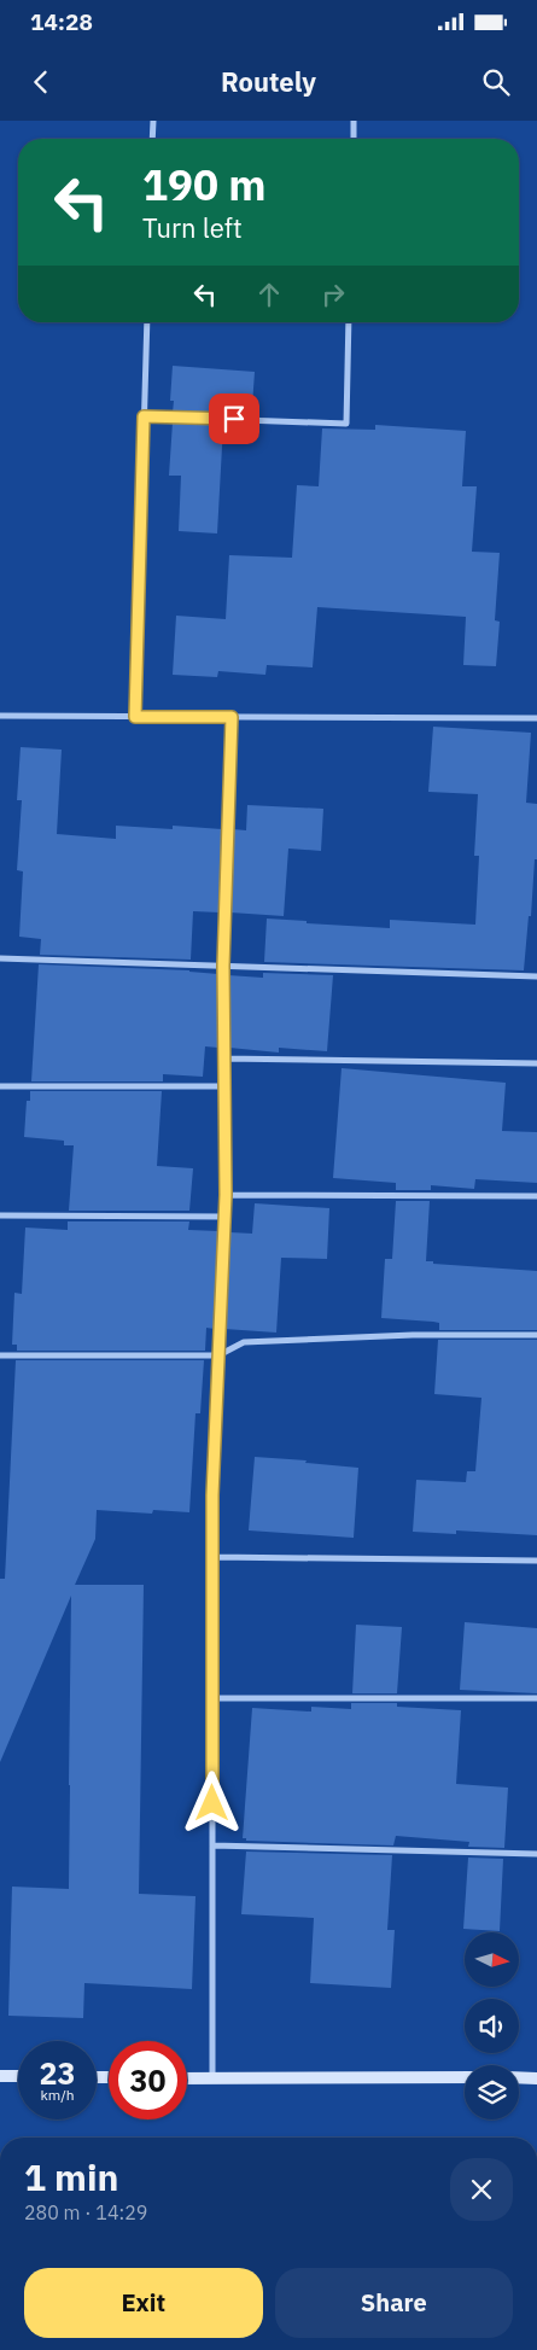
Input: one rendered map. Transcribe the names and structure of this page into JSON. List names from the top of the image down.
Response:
{
  "north": "right",
  "page": {
    "status": "14:28",
    "header": "Routely",
    "turn": ["190 m", "Turn left"],
    "speed": "23 km/h",
    "limit": "30",
    "heading": ["1 min", "280 m · 14:29"],
    "buttons": ["Exit", "Share"]
  }
}
